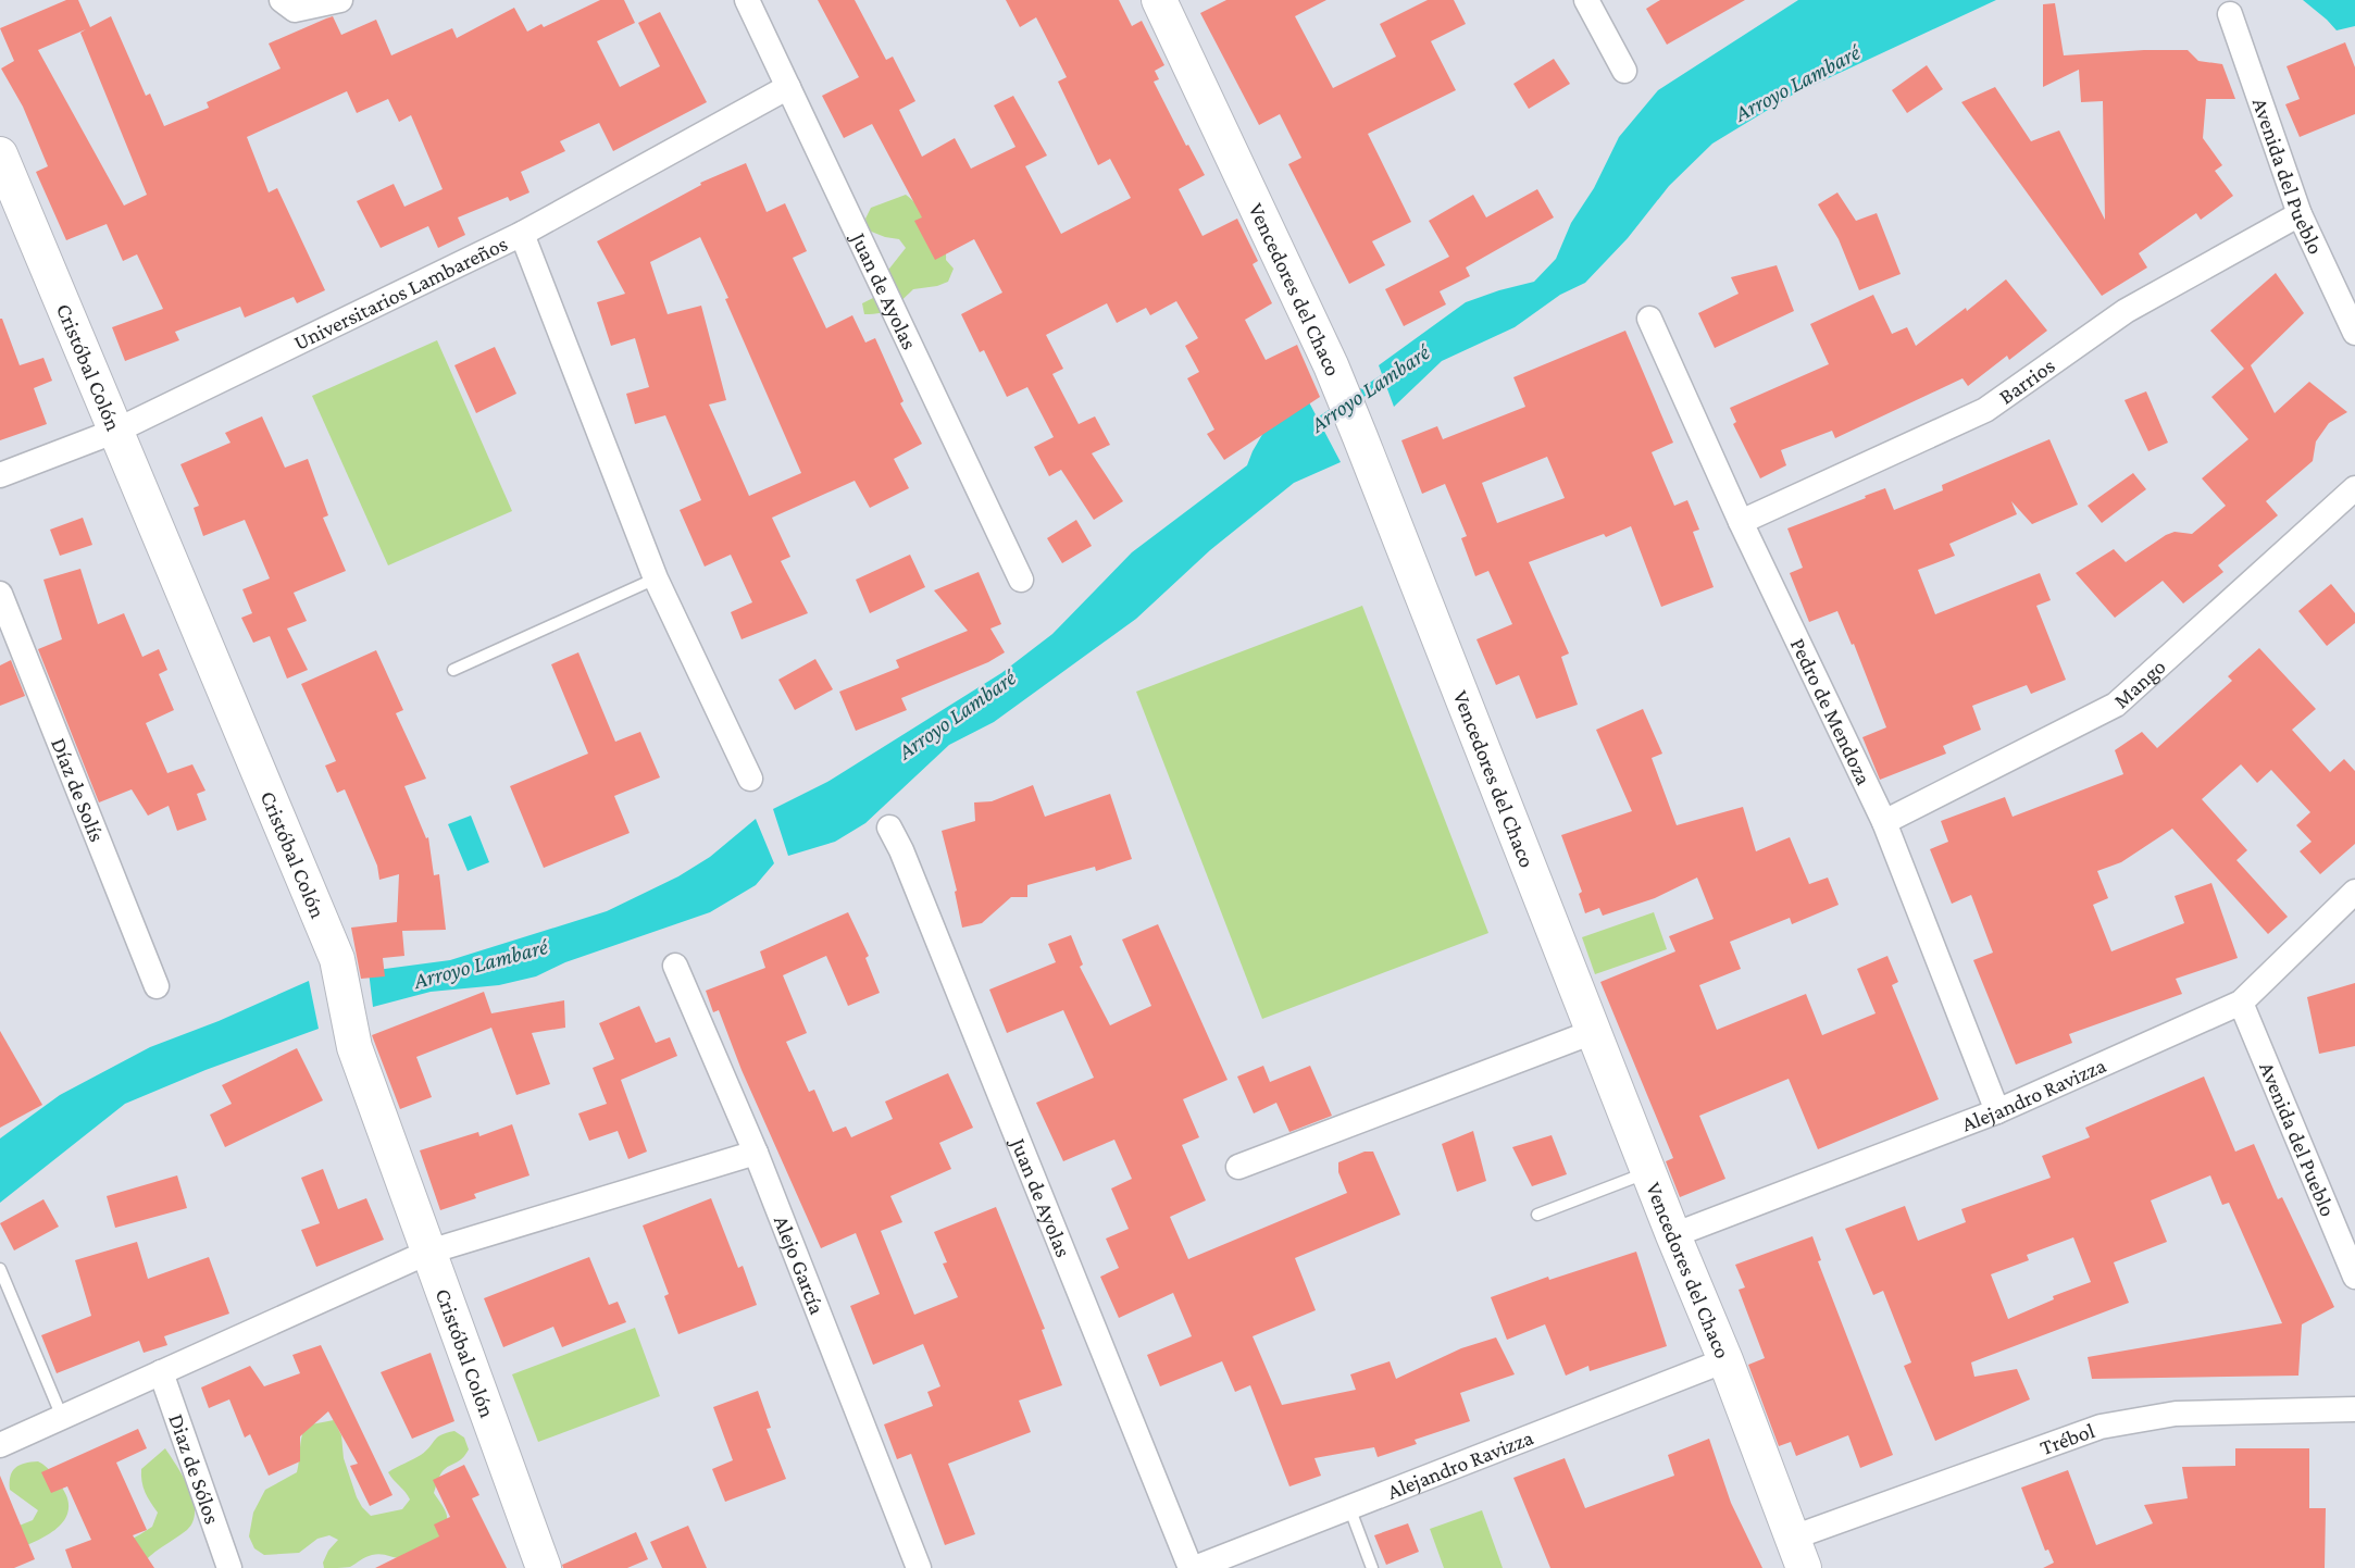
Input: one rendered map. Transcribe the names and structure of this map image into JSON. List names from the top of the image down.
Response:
{
  "streets": {
    "street": [
      "Avenida del Pueblo",
      "Vencedores del Chaco",
      "Juan de Ayolas",
      "Universitarios Lambareños",
      "Cristóbal Colón",
      "Barrios",
      "Mango",
      "Pedro de Mendoza",
      "Díaz de Solís",
      "Alejandro Ravizza",
      "Alejo García",
      "Trébol",
      "Diaz de Sólos"
    ]
  },
  "crossings": [
    ["Avenida del Pueblo", "Barrios"],
    ["Avenida del Pueblo", "Alejandro Ravizza"],
    ["Vencedores del Chaco", "Alejandro Ravizza"],
    ["Vencedores del Chaco", "Trébol"],
    ["Juan de Ayolas", "Universitarios Lambareños"],
    ["Juan de Ayolas", "Alejandro Ravizza"],
    ["Universitarios Lambareños", "Cristóbal Colón"],
    ["Barrios", "Pedro de Mendoza"],
    ["Mango", "Pedro de Mendoza"],
    ["Pedro de Mendoza", "Alejandro Ravizza"]
  ],
  "water": ["Arroyo Lambaré"]
}
